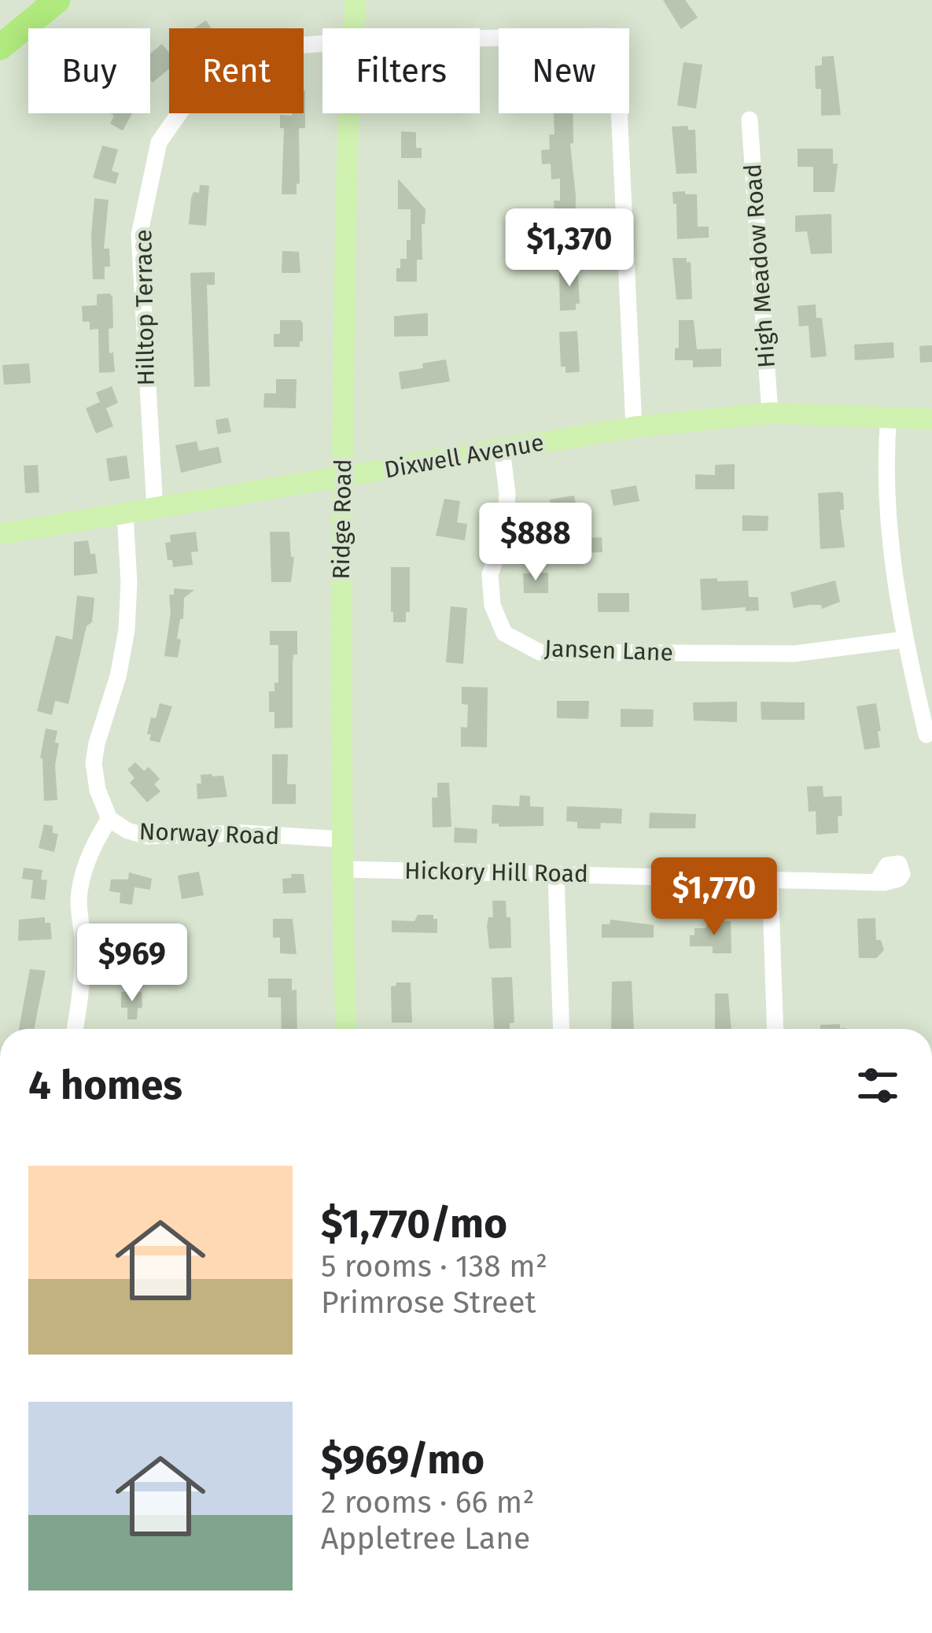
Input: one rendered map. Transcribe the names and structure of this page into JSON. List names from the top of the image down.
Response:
{
  "streets": {
    "main road": ["Dixwell Avenue", "Ridge Road"],
    "street": [
      "High Meadow Road",
      "Hilltop Terrace",
      "Jansen Lane",
      "Norway Road",
      "Hickory Hill Road"
    ]
  },
  "crossings": [
    ["High Meadow Road", "Dixwell Avenue"],
    ["Hilltop Terrace", "Dixwell Avenue"],
    ["Dixwell Avenue", "Ridge Road"],
    ["Dixwell Avenue", "Jansen Lane"],
    ["Dixwell Avenue", "Norway Road"],
    ["Ridge Road", "Norway Road"],
    ["Ridge Road", "Hickory Hill Road"]
  ],
  "page": {
    "chip": [
      "Buy",
      "Rent",
      "Filters",
      "New"
    ],
    "price": [
      "$1,370",
      "$888",
      "$1,770",
      "$969"
    ],
    "heading": "4 homes",
    "list": [
      {
        "name": "$1,770/mo",
        "note": "5 rooms · 138 m² · Primrose Street"
      },
      {
        "name": "$969/mo",
        "note": "2 rooms · 66 m² · Appletree Lane"
      }
    ]
  }
}
